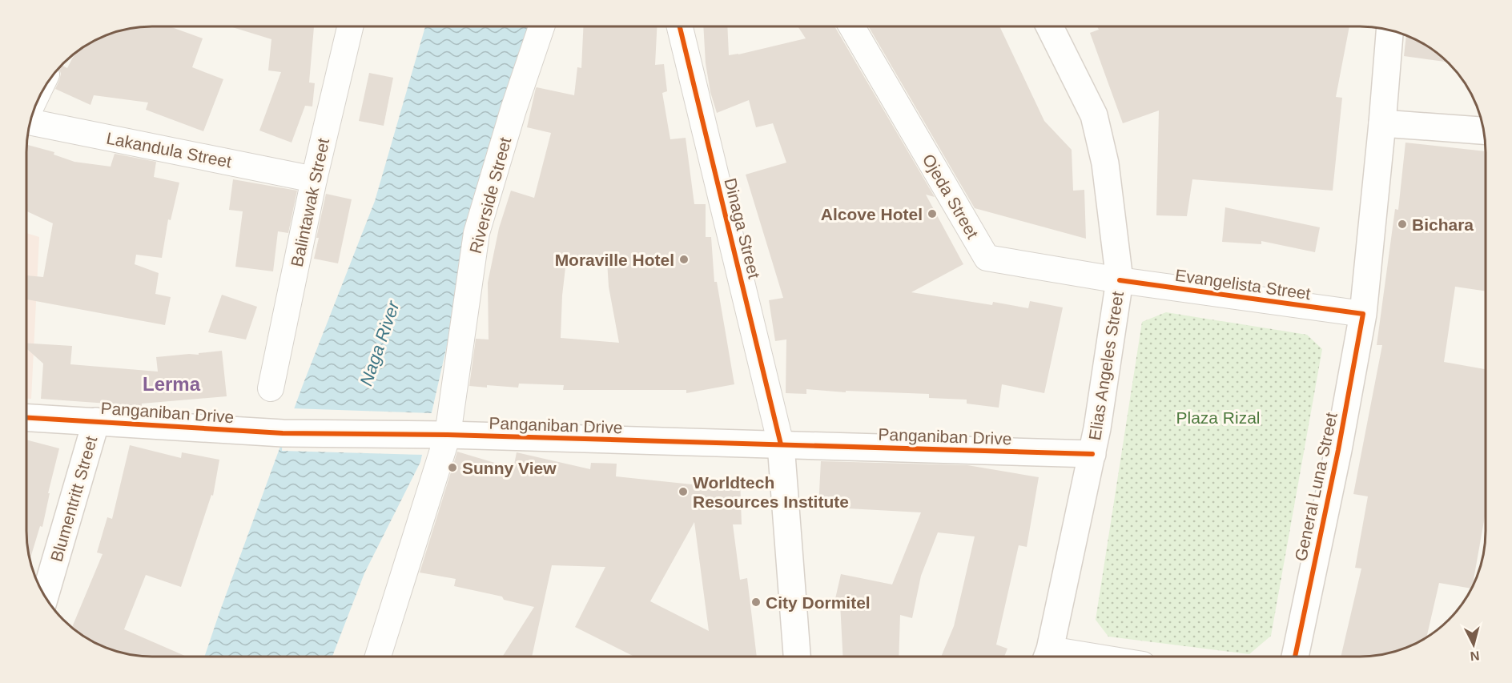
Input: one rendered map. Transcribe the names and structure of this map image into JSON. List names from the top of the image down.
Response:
{
  "streets": {
    "main road": [
      "Elias Angeles Street",
      "Panganiban Drive",
      "General Luna Street",
      "Blumentritt Street"
    ],
    "street": [
      "Lakandula Street",
      "Riverside Street",
      "Ojeda Street",
      "Balintawak Street",
      "Dinaga Street",
      "Evangelista Street"
    ]
  },
  "crossings": [
    ["Lakandula Street", "Balintawak Street"],
    ["Riverside Street", "Panganiban Drive"],
    ["Ojeda Street", "Evangelista Street"],
    ["Ojeda Street", "Elias Angeles Street"],
    ["Dinaga Street", "Panganiban Drive"],
    ["Evangelista Street", "Elias Angeles Street"],
    ["Evangelista Street", "General Luna Street"],
    ["Elias Angeles Street", "Panganiban Drive"],
    ["Panganiban Drive", "Blumentritt Street"]
  ],
  "districts": ["Lerma"],
  "water": ["Naga River"],
  "parks": ["Plaza Rizal"],
  "places": [
    "Alcove Hotel",
    "Bichara",
    "Moraville Hotel",
    "Sunny View",
    "Worldtech Resources Institute",
    "City Dormitel"
  ],
  "north": "bottom"
}
